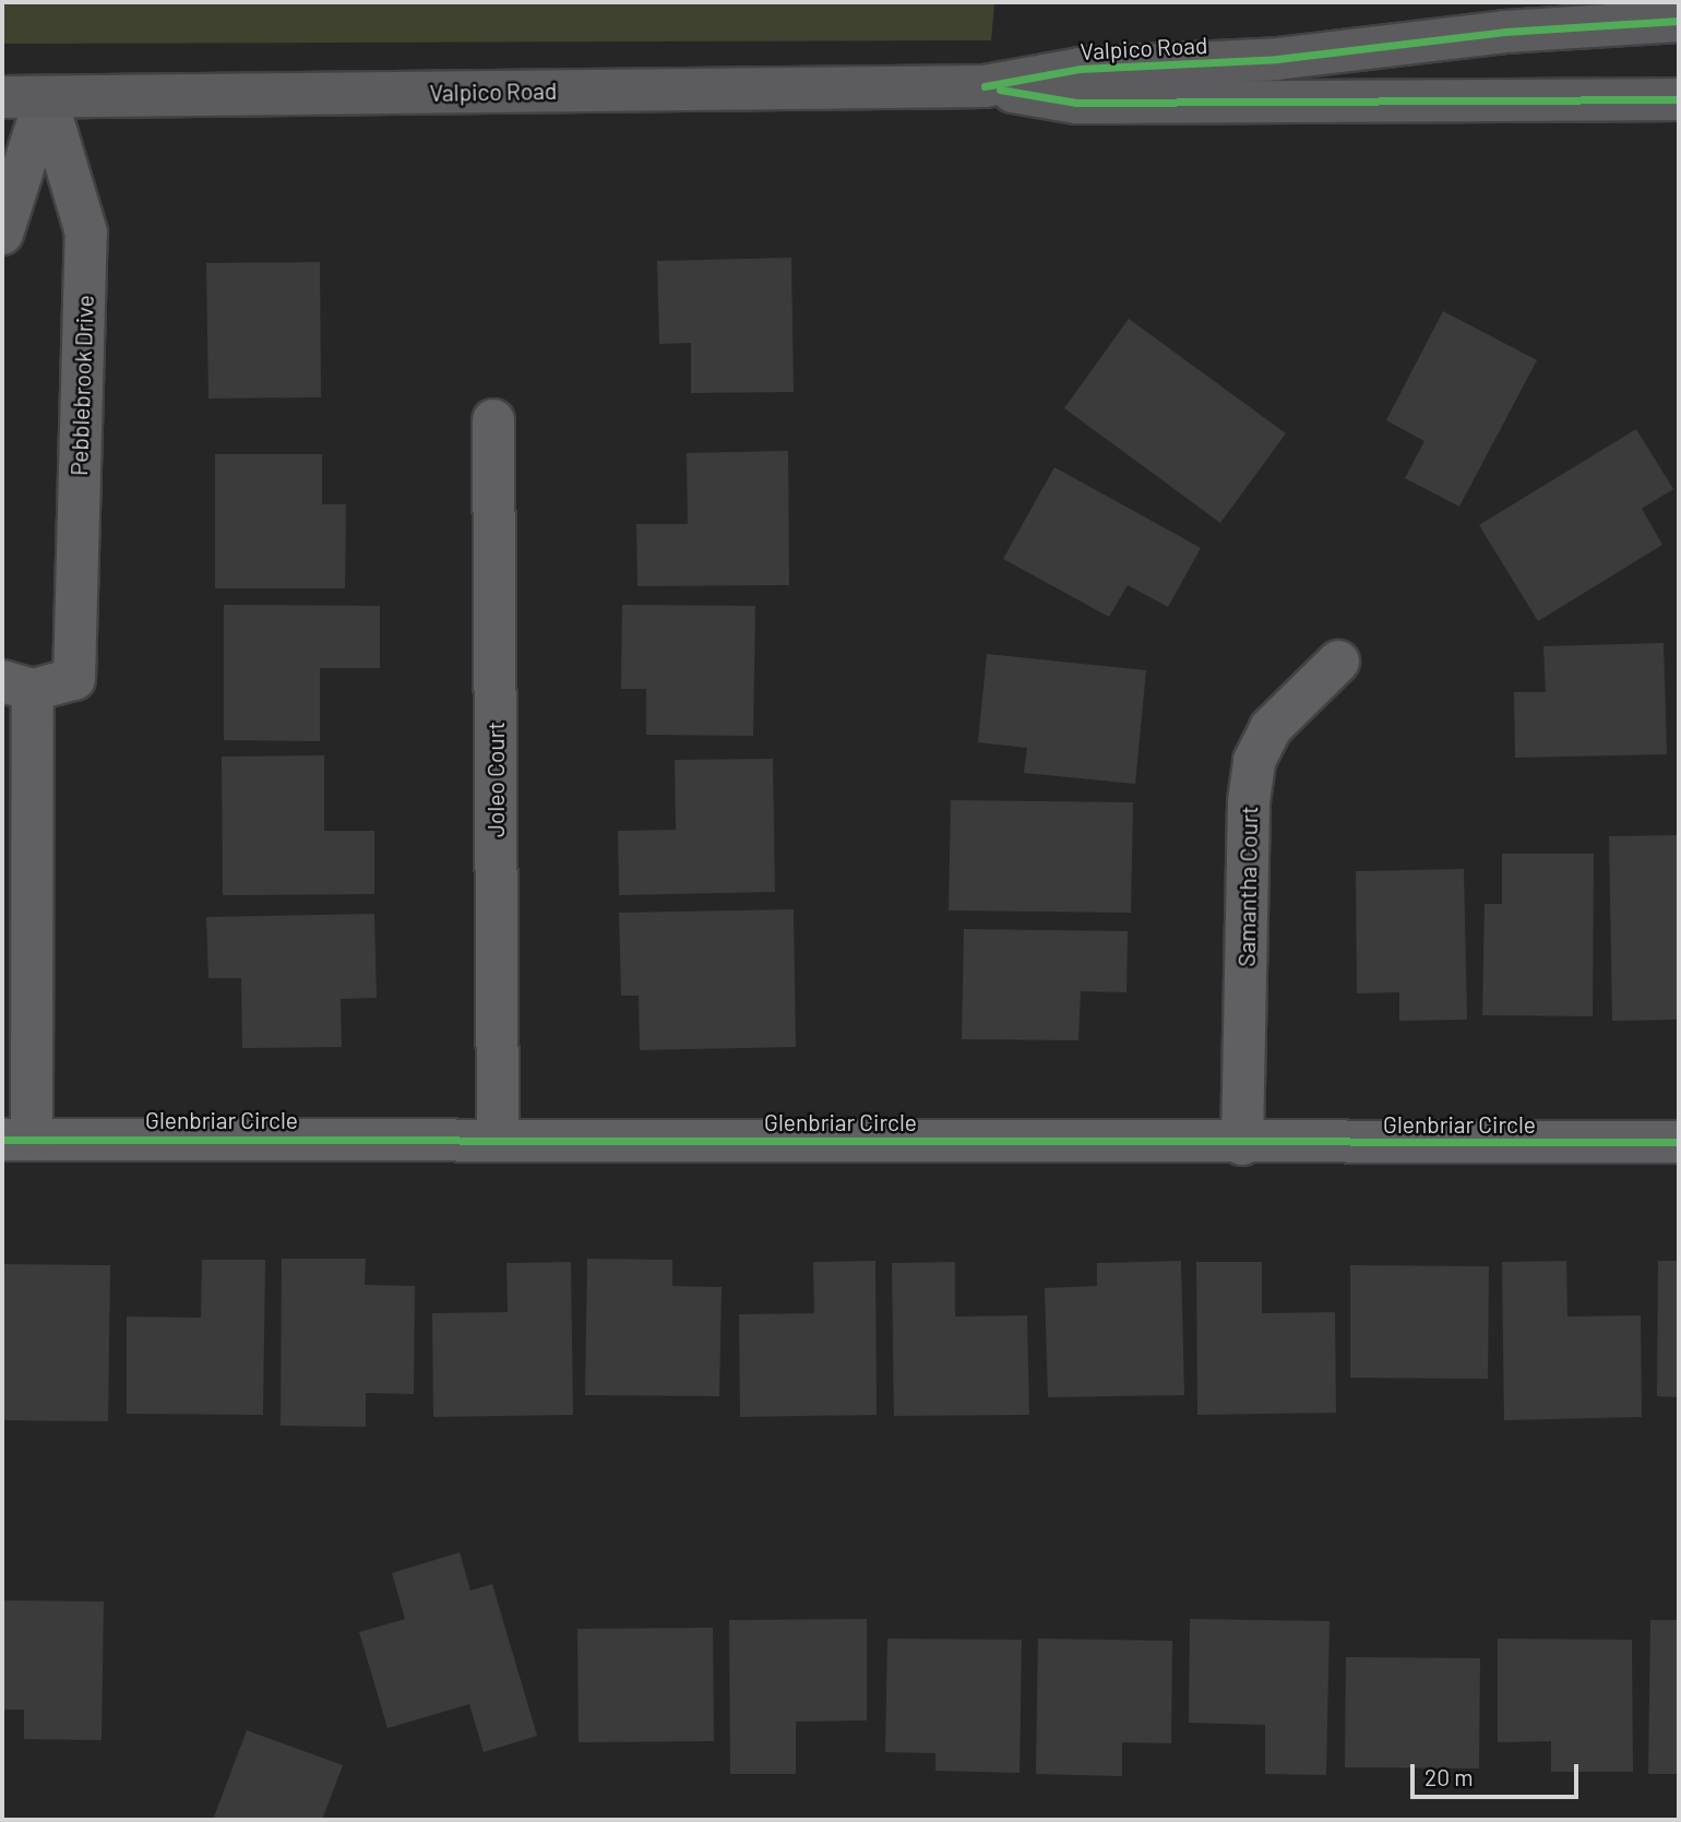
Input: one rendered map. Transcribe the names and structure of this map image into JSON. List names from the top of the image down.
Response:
{
  "streets": {
    "main road": ["Valpico Road"],
    "street": [
      "Pebblebrook Drive",
      "Joleo Court",
      "Samantha Court",
      "Glenbriar Circle"
    ]
  },
  "crossings": [
    ["Valpico Road", "Pebblebrook Drive"],
    ["Joleo Court", "Glenbriar Circle"],
    ["Samantha Court", "Glenbriar Circle"]
  ],
  "scale_bar": "20 m"
}
